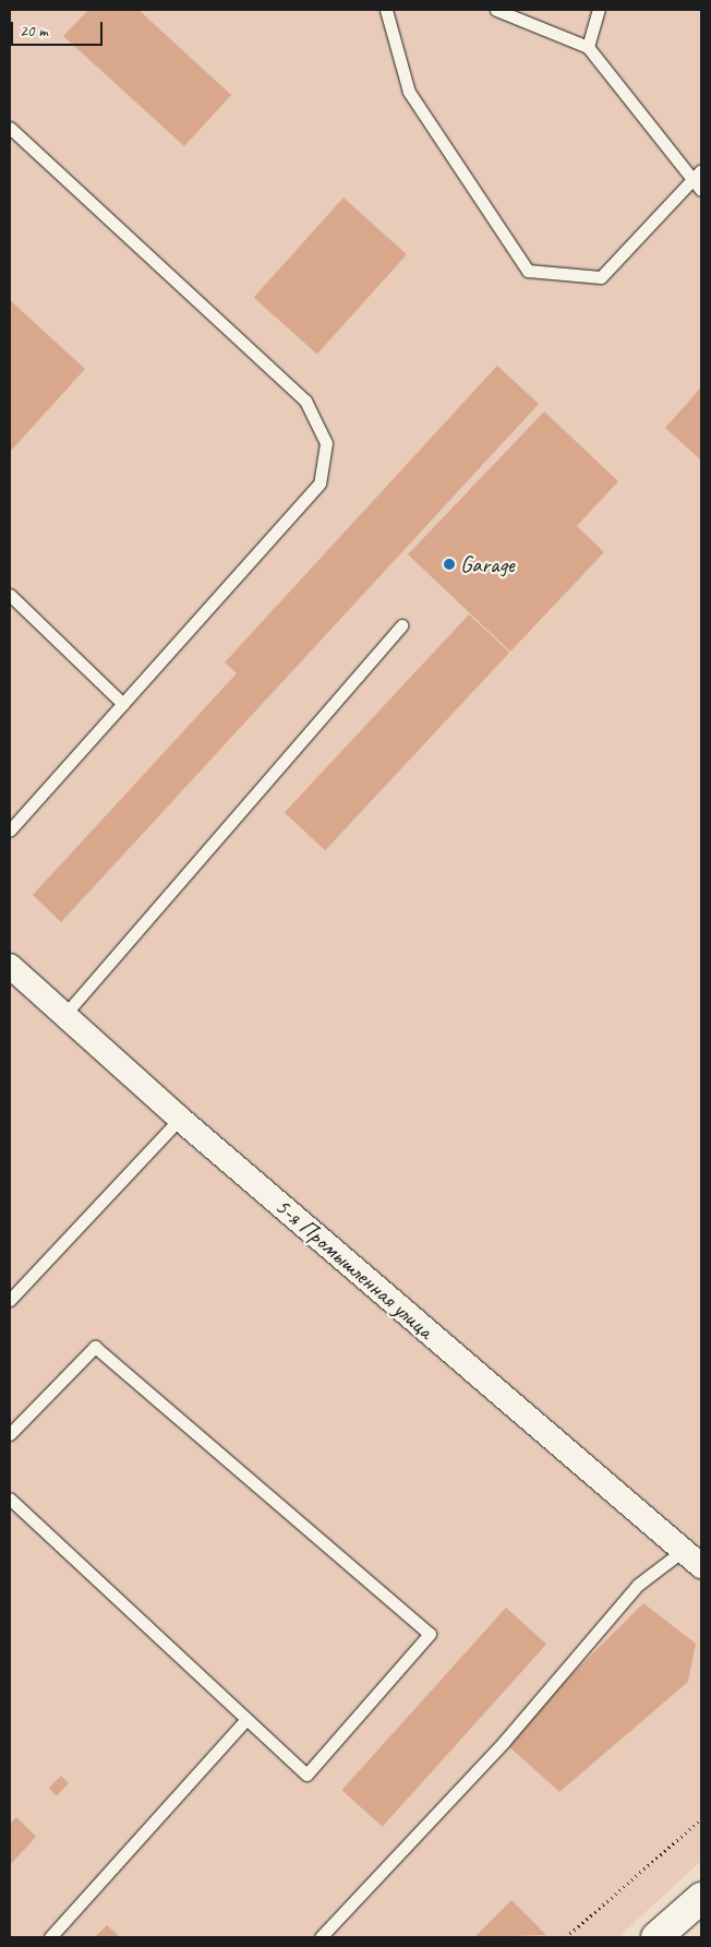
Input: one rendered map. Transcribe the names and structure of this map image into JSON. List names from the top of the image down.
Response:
{
  "streets": {
    "street": ["5-я Промышленная улица"]
  },
  "places": ["Garage"],
  "scale_bar": "20 m"
}
